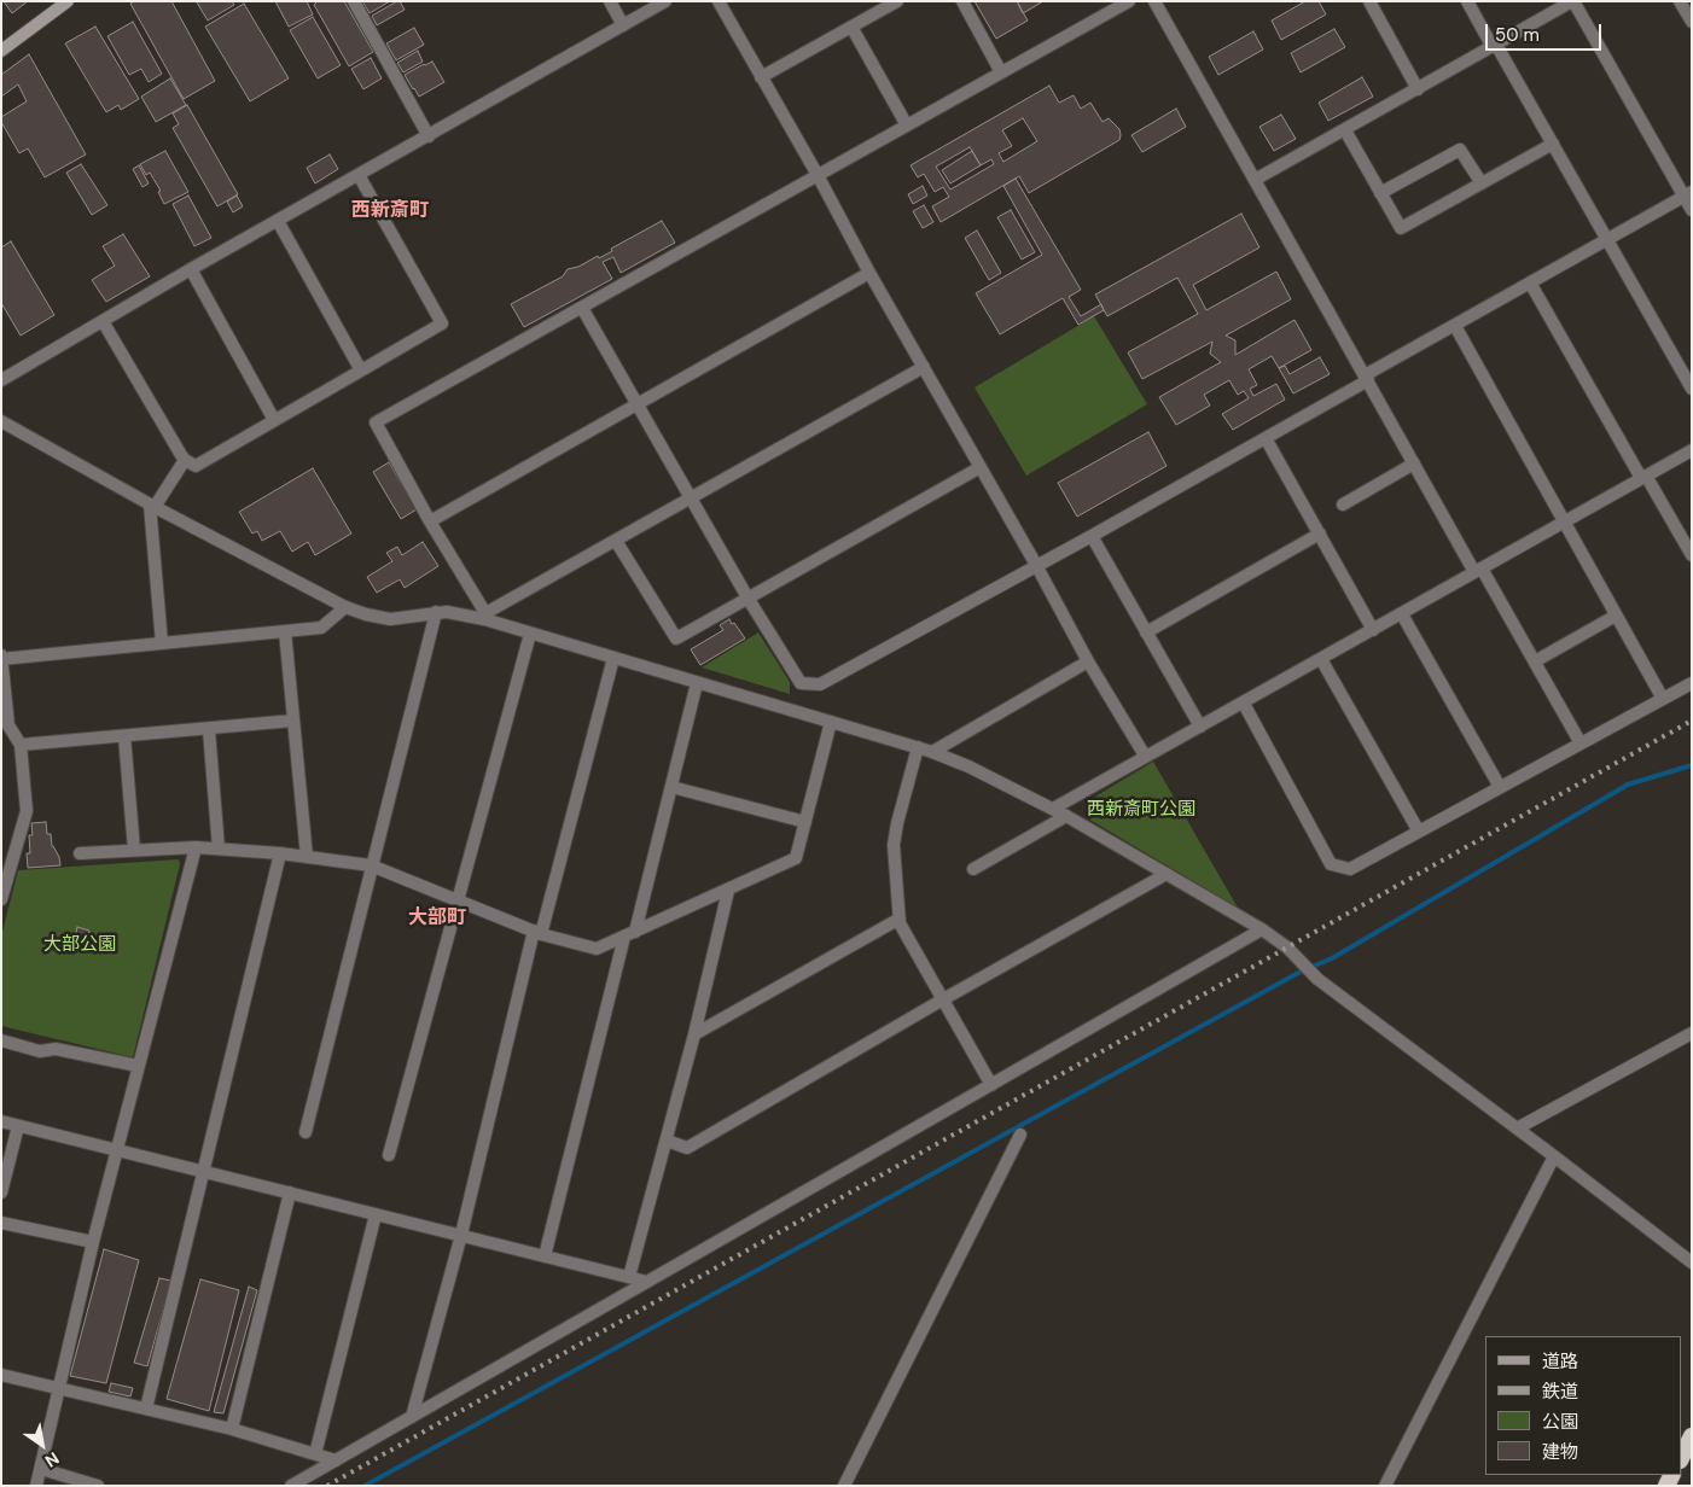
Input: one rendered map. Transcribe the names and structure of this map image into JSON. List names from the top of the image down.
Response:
{
  "districts": ["西新斎町", "大部町"],
  "parks": ["西新斎町公園", "大部公園"],
  "legend": [
    "道路",
    "鉄道",
    "公園",
    "建物"
  ],
  "scale_bar": "50 m",
  "north": "bottom right"
}
